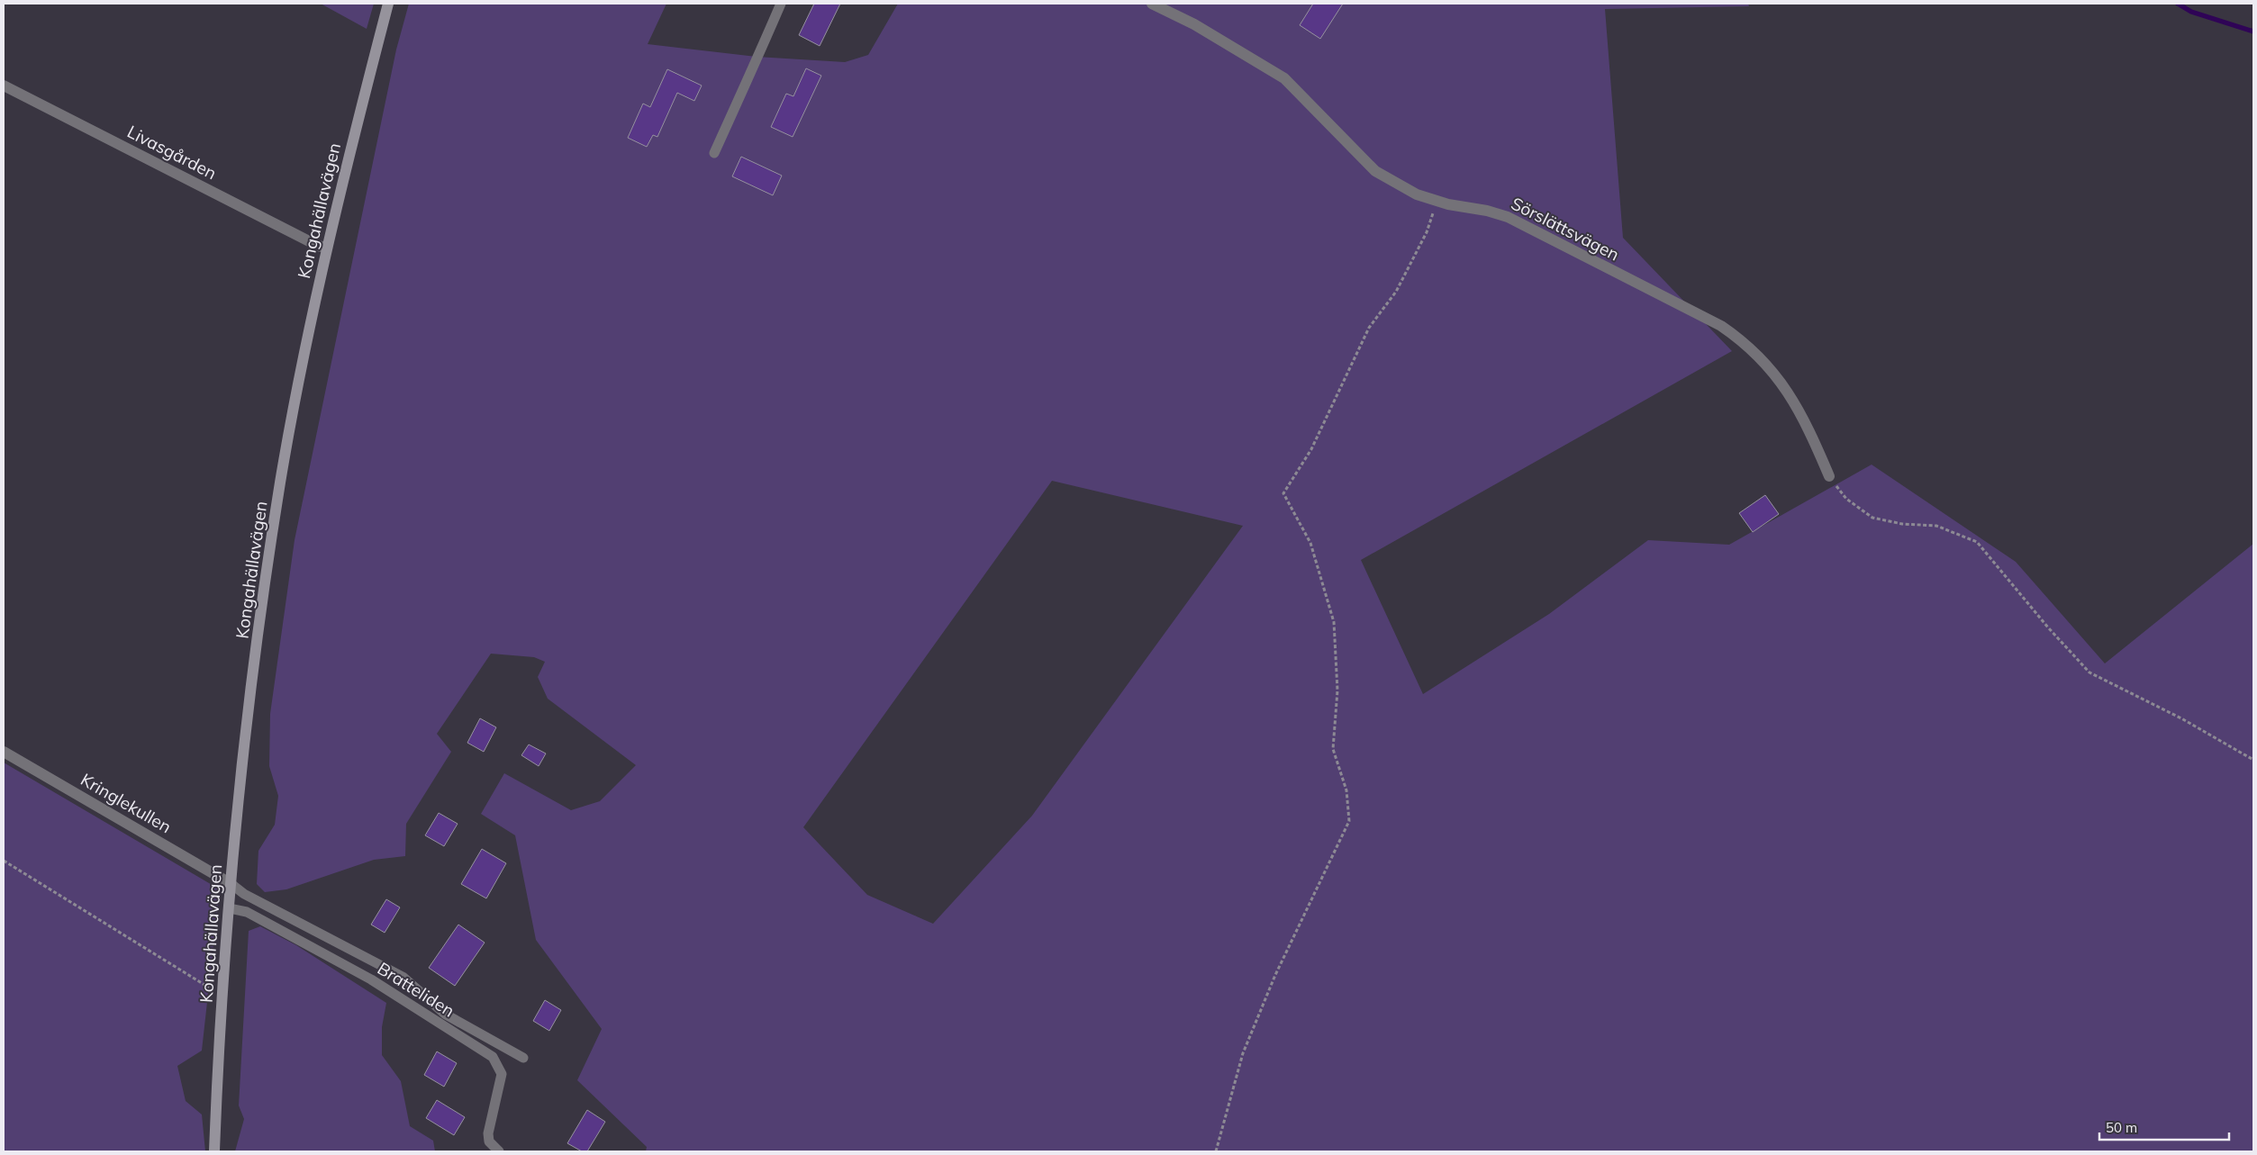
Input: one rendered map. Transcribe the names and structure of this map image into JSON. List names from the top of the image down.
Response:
{
  "streets": {
    "main road": ["Kongahällavägen"],
    "street": ["Livasgården", "Sörslättsvägen", "Kringlekullen"],
    "lane": ["Bratteliden"]
  },
  "crossings": [
    ["Livasgården", "Kongahällavägen"],
    ["Kongahällavägen", "Kringlekullen"],
    ["Kongahällavägen", "Bratteliden"],
    ["Kringlekullen", "Bratteliden"]
  ],
  "scale_bar": "50 m"
}
